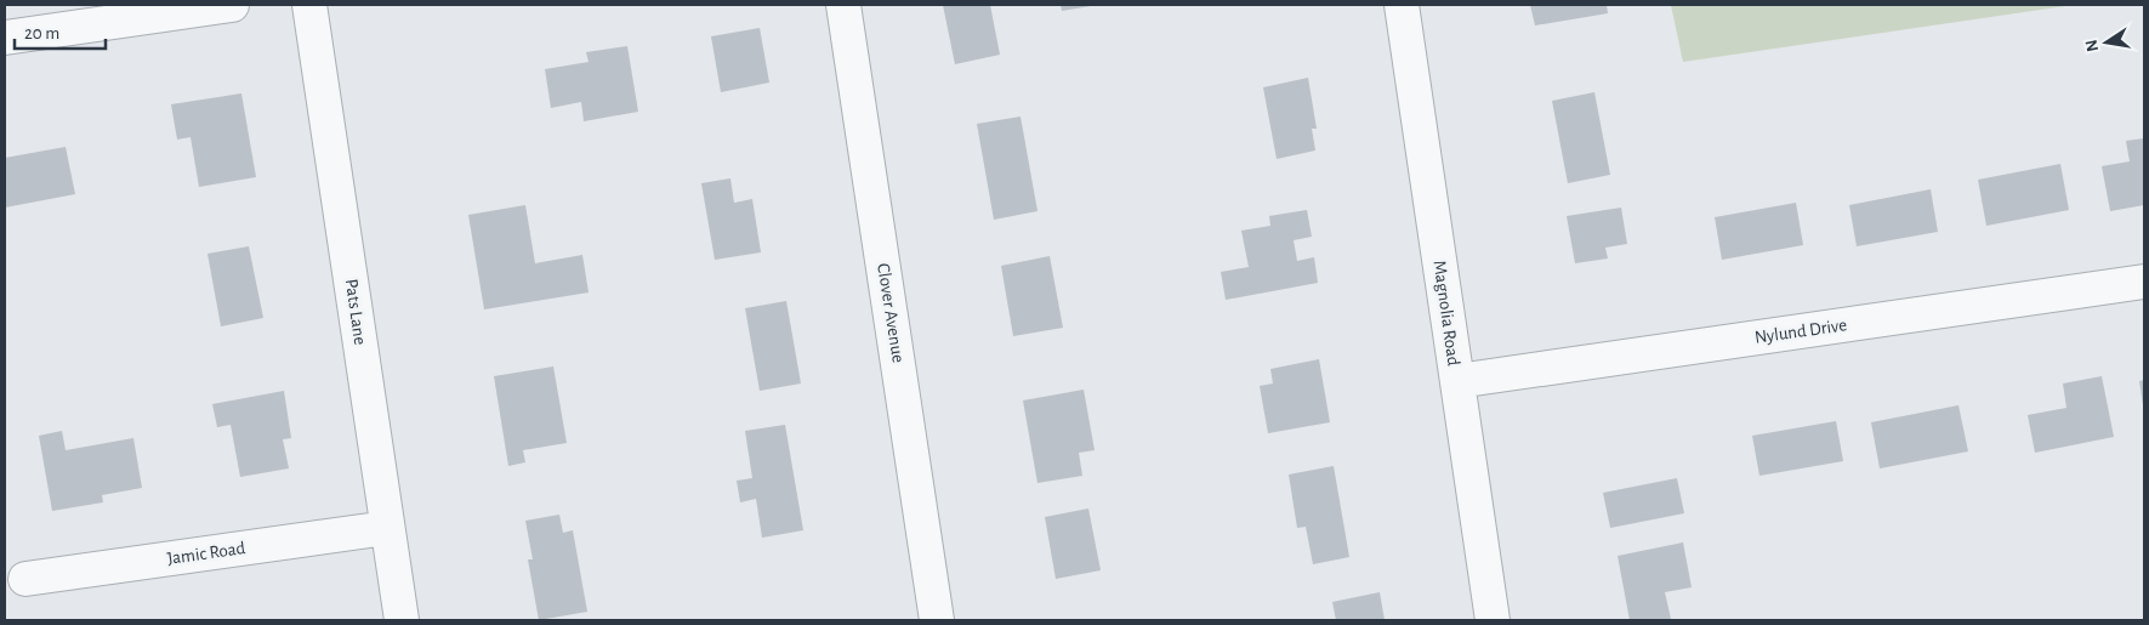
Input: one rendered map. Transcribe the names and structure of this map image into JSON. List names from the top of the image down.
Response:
{
  "streets": {
    "street": [
      "Pats Lane",
      "Clover Avenue",
      "Magnolia Road",
      "Nylund Drive",
      "Jamic Road"
    ]
  },
  "crossings": [
    ["Pats Lane", "Jamic Road"],
    ["Magnolia Road", "Nylund Drive"]
  ],
  "scale_bar": "20 m",
  "north": "left"
}
